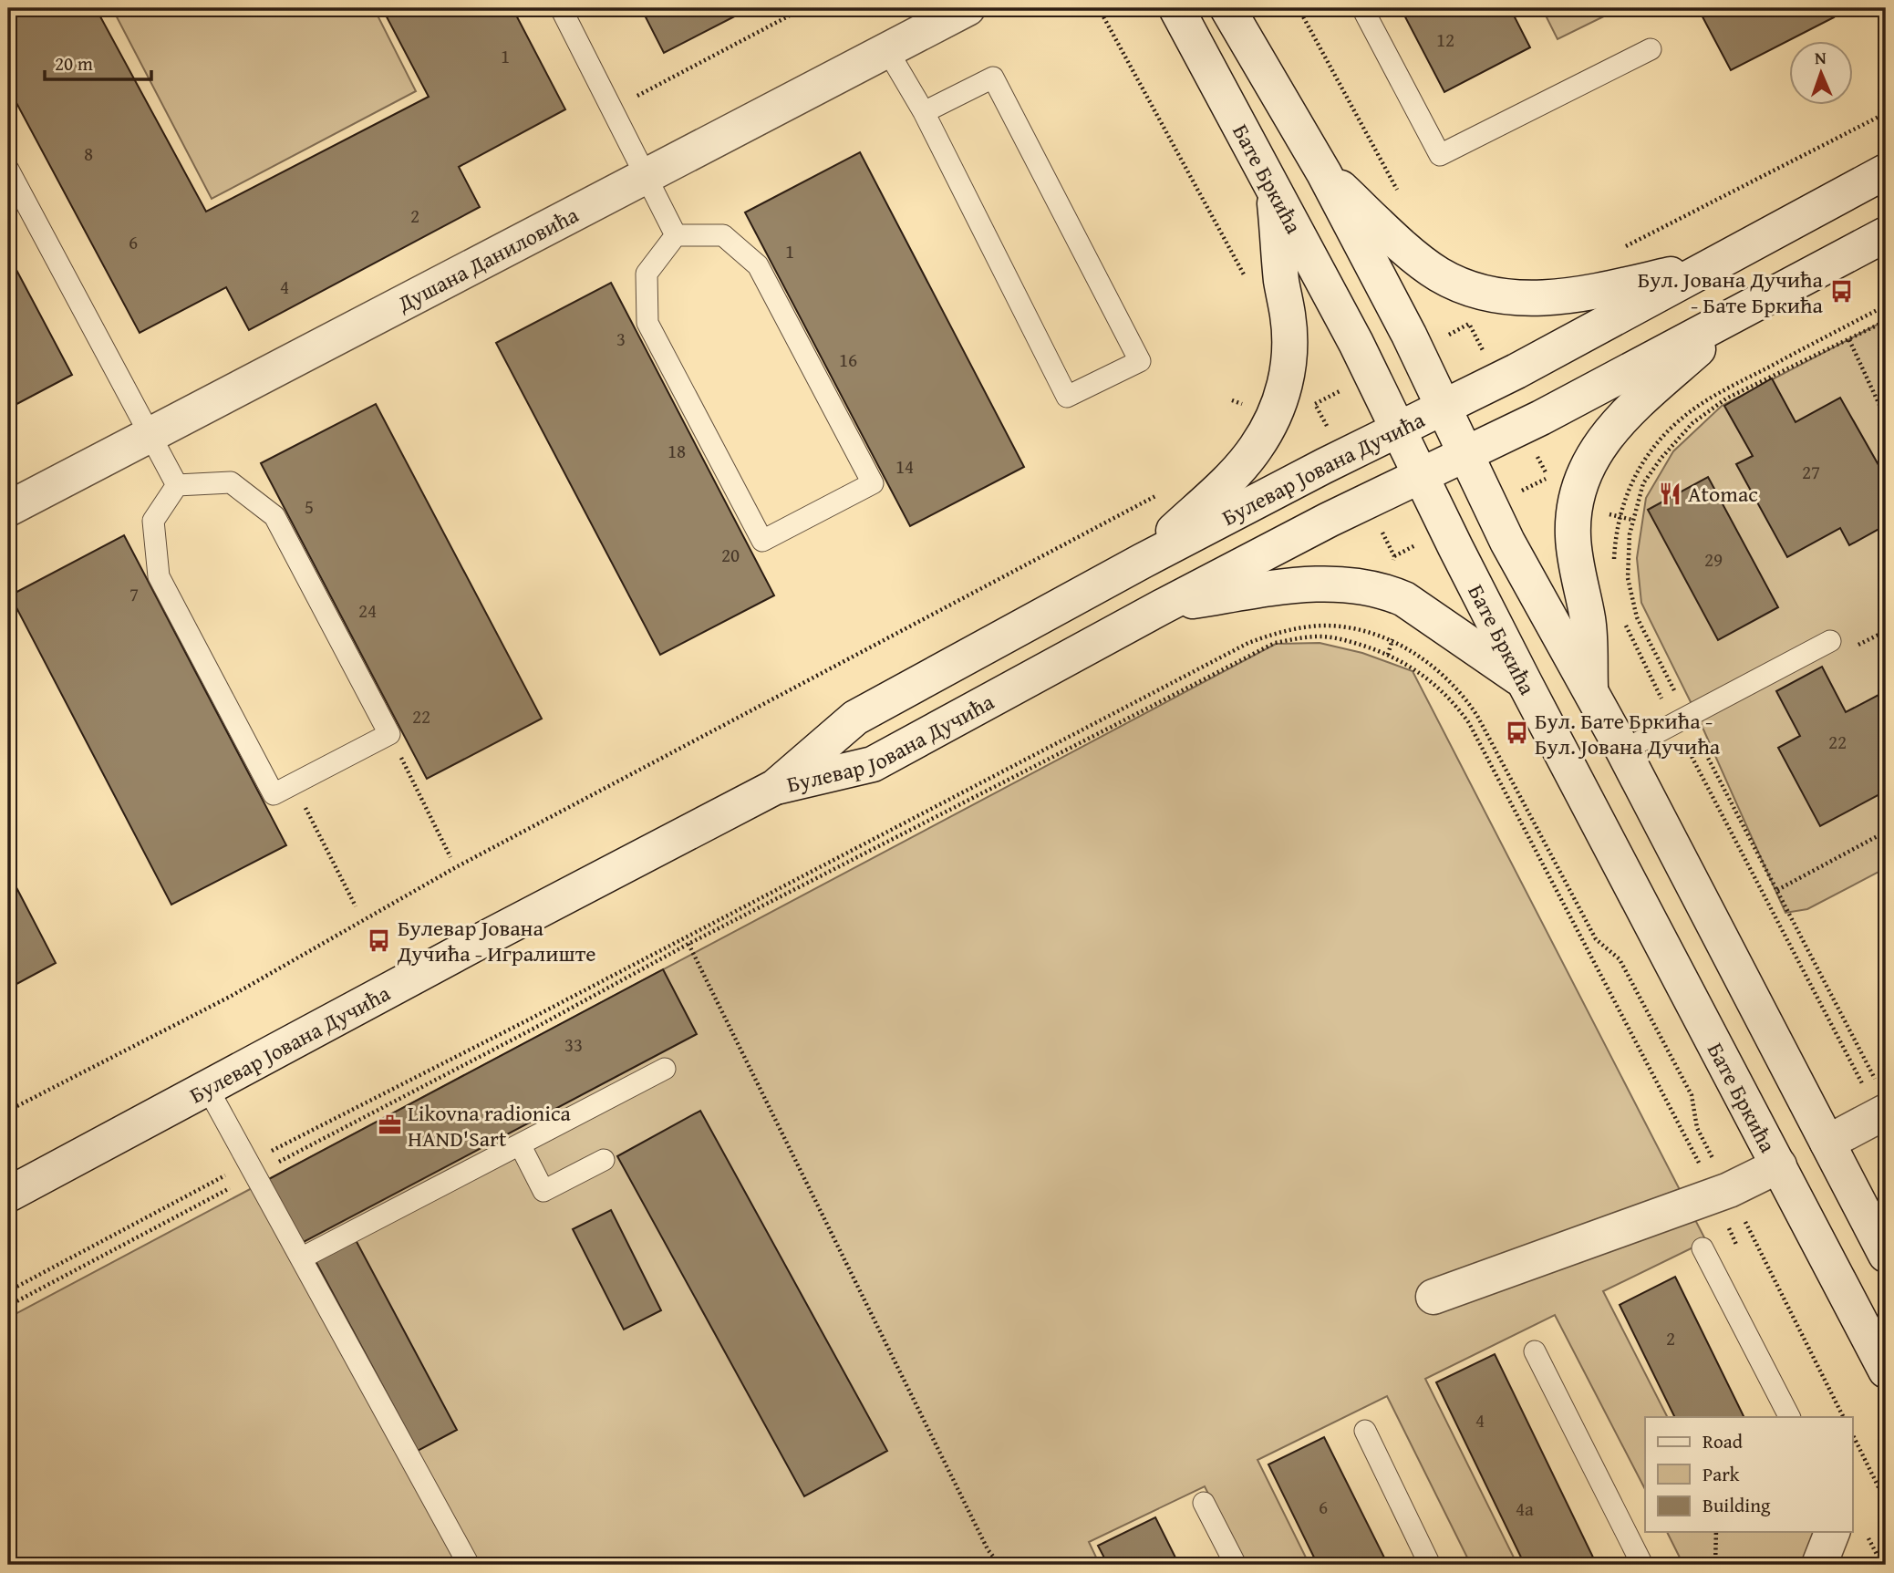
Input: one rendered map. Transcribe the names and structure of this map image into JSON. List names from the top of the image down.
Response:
{
  "streets": {
    "street": ["Бате Бркића", "Душана Даниловића", "Булевар Јована Дучића"]
  },
  "crossings": [
    ["Бате Бркића", "Булевар Јована Дучића"]
  ],
  "places": {
    "bus stop": ["Бул. Јована Дучића - Бате Бркића", "Бул. Бате Бркића - Бул. Јована Дучића", "Булевар Јована Дучића - Игралиште"],
    "restaurant": ["Atomac"],
    "office": ["Likovna radionica HAND'Sart"]
  },
  "house_numbers": [
    "12",
    "1",
    "8",
    "2",
    "6",
    "1",
    "4",
    "3",
    "16",
    "18",
    "14",
    "27",
    "5",
    "20",
    "29",
    "7",
    "24",
    "22",
    "22",
    "33",
    "2",
    "4",
    "6",
    "4a"
  ],
  "legend": ["Road", "Park", "Building"],
  "scale_bar": "20 m",
  "north": "top"
}
